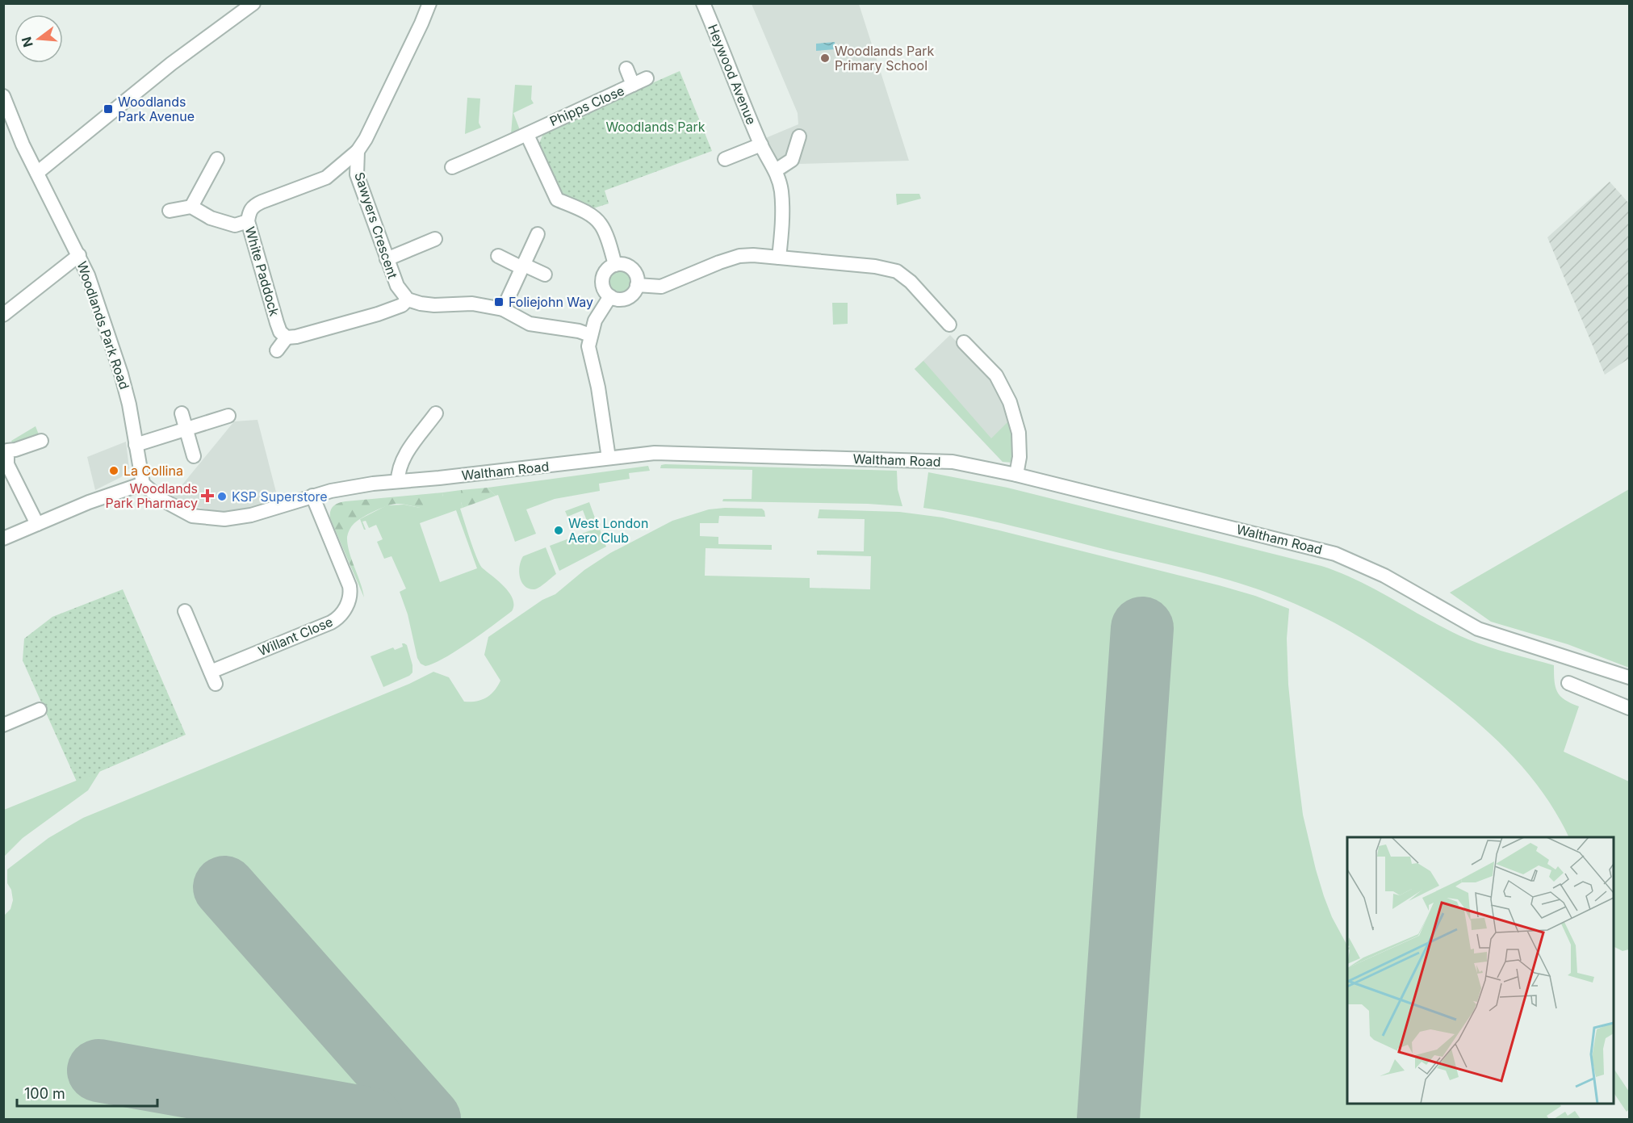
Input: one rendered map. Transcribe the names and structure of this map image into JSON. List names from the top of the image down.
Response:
{
  "streets": {
    "street": [
      "Heywood Avenue",
      "Phipps Close",
      "Sawyers Crescent",
      "White Paddock",
      "Woodlands Park Road",
      "Waltham Road",
      "Willant Close"
    ]
  },
  "crossings": [
    ["Sawyers Crescent", "White Paddock"],
    ["Woodlands Park Road", "Waltham Road"],
    ["Waltham Road", "Willant Close"]
  ],
  "parks": ["Woodlands Park"],
  "places": {
    "other": [
      "Woodlands Park Primary School",
      "La Collina",
      "KSP Superstore",
      "West London Aero Club"
    ],
    "transit": ["Woodlands Park Avenue", "Foliejohn Way"],
    "health": ["Woodlands Park Pharmacy"]
  },
  "scale_bar": "100 m",
  "north": "left"
}
